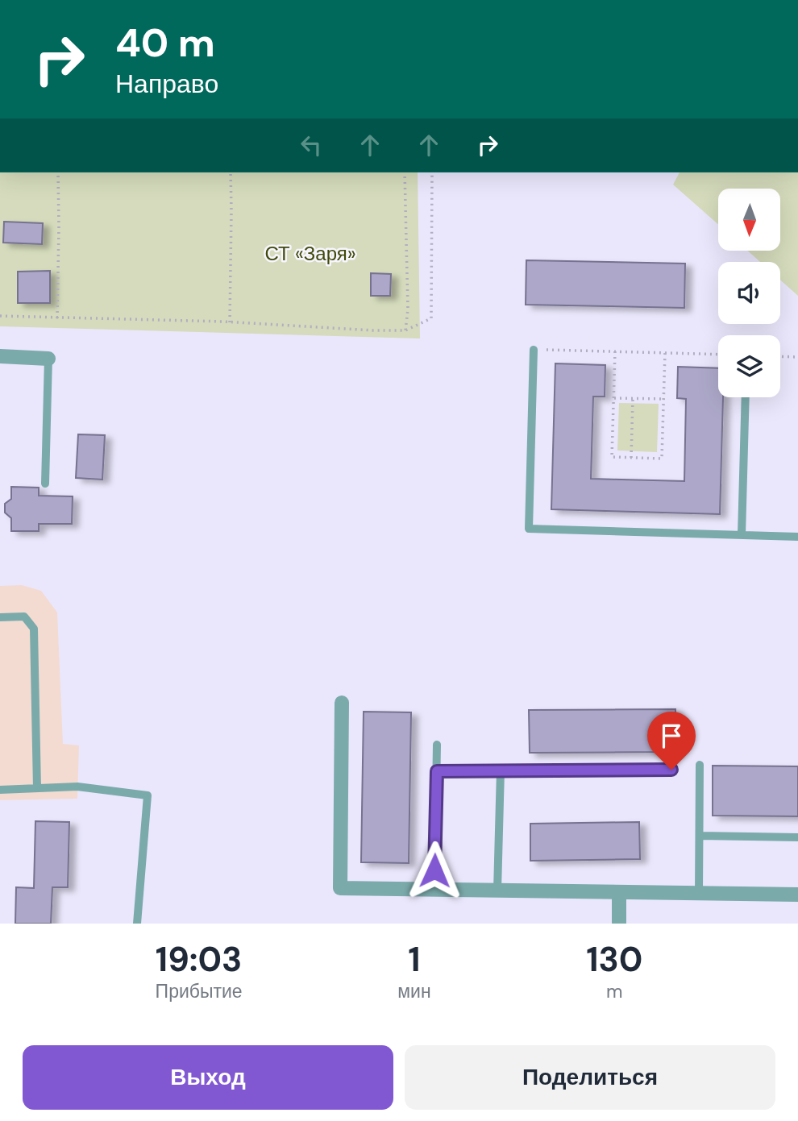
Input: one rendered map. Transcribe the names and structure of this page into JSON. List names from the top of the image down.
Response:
{
  "parks": ["СТ «Заря»"],
  "north": "bottom",
  "page": {
    "turn": ["40 m", "Направо"],
    "eta": [
      "19:03",
      "Прибытие",
      "1",
      "мин",
      "130",
      "m"
    ],
    "buttons": ["Выход", "Поделиться"]
  }
}
